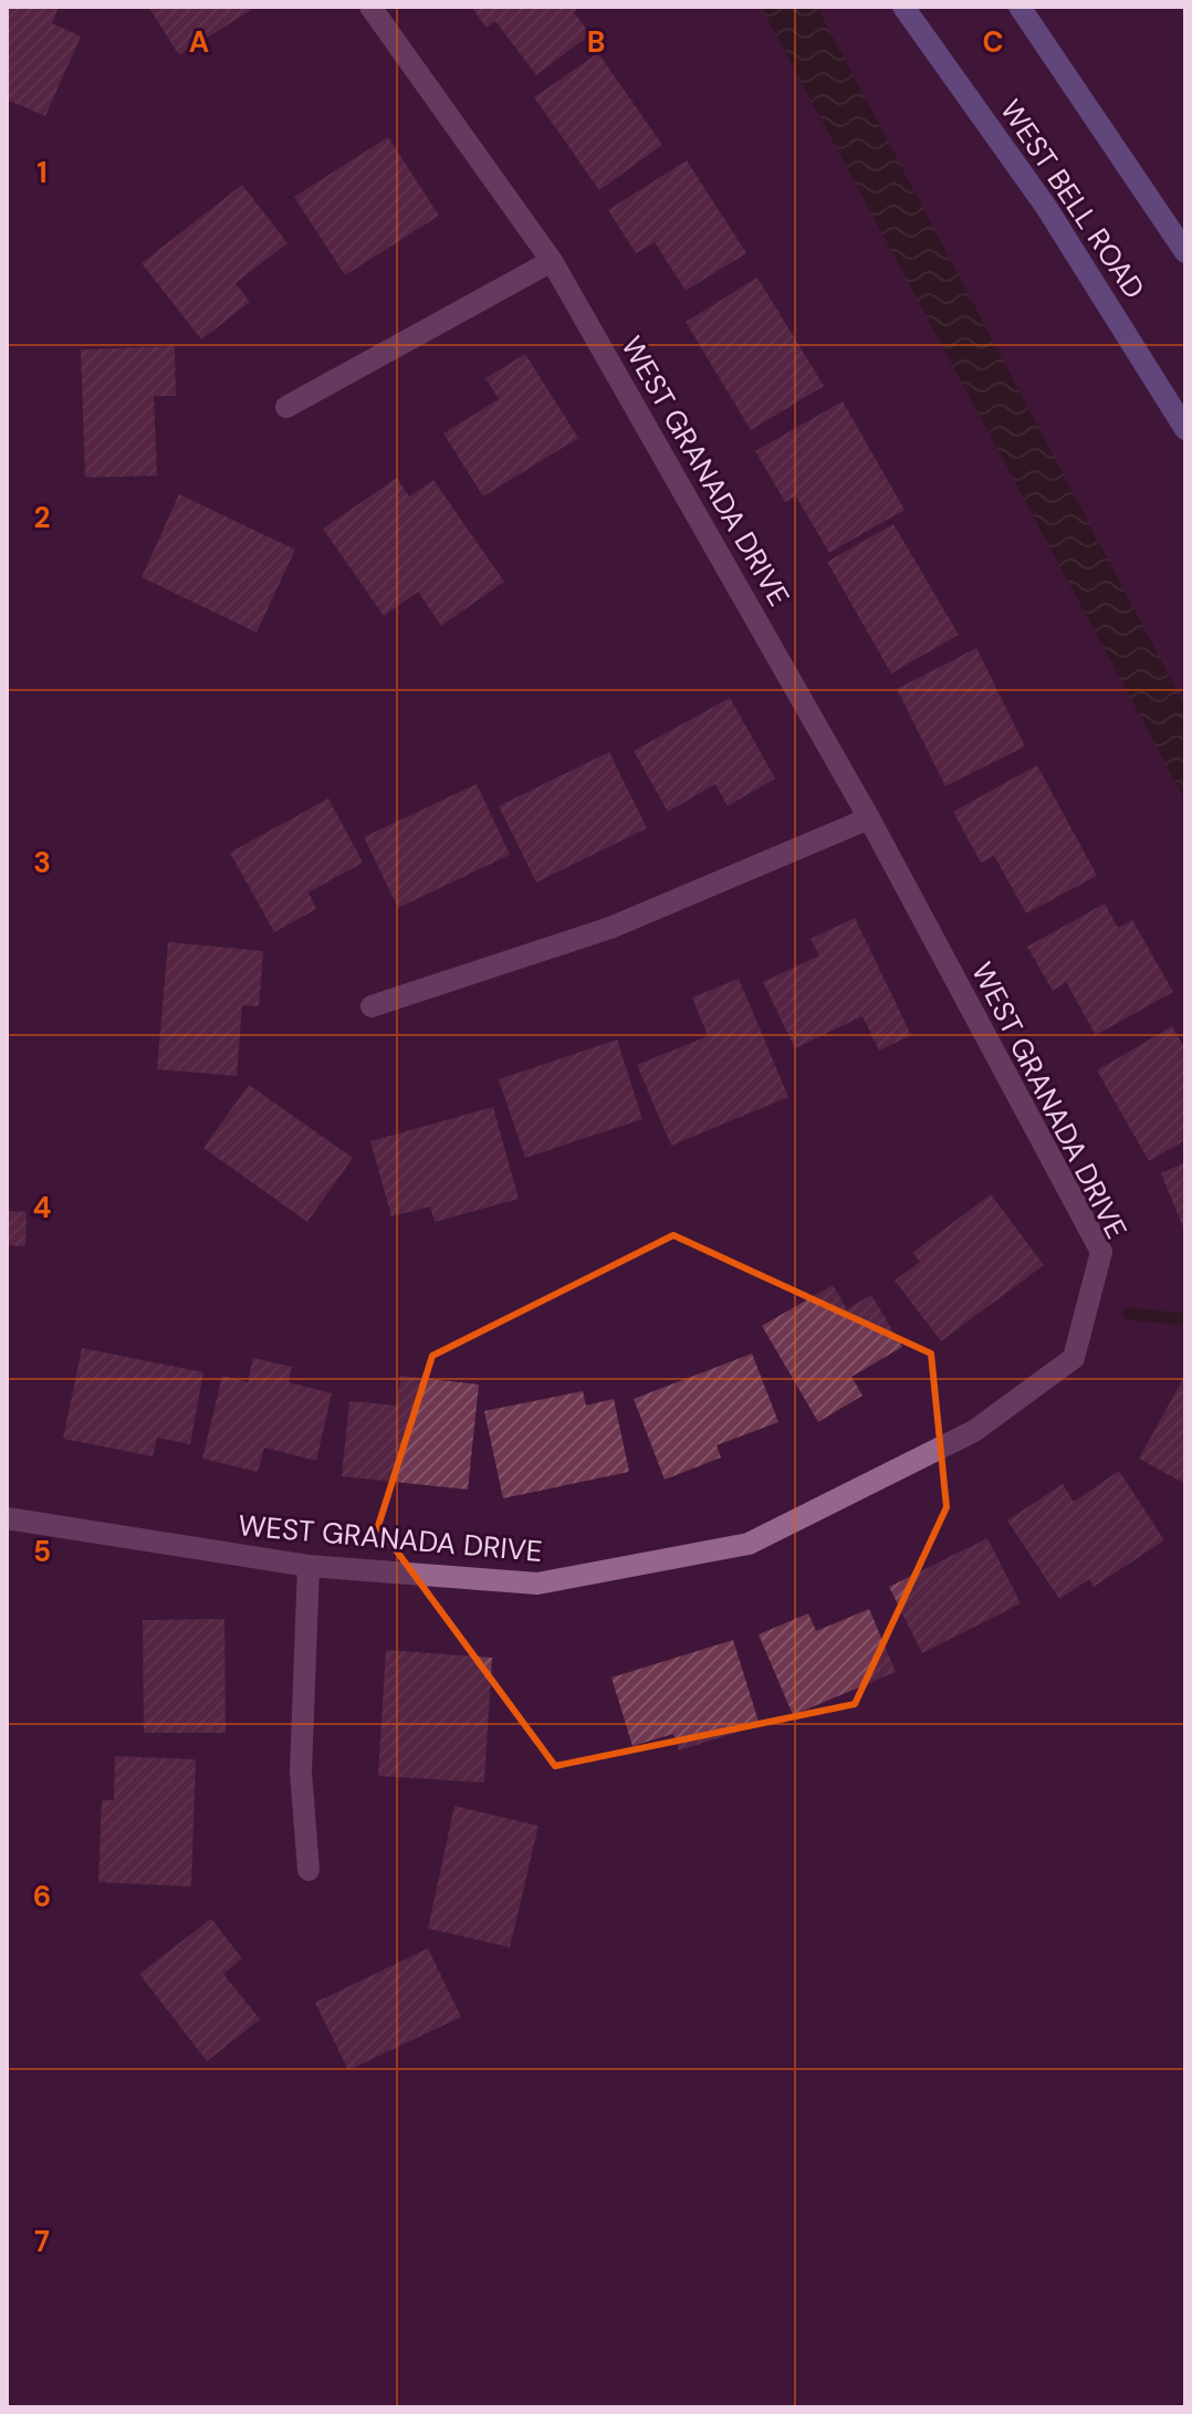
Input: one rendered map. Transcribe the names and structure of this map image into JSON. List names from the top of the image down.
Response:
{
  "streets": {
    "main road": ["WEST BELL ROAD"],
    "street": ["WEST GRANADA DRIVE"]
  },
  "grid": {
    "columns": ["A", "B", "C"],
    "rows": [
      "1",
      "2",
      "3",
      "4",
      "5",
      "6",
      "7"
    ]
  }
}
